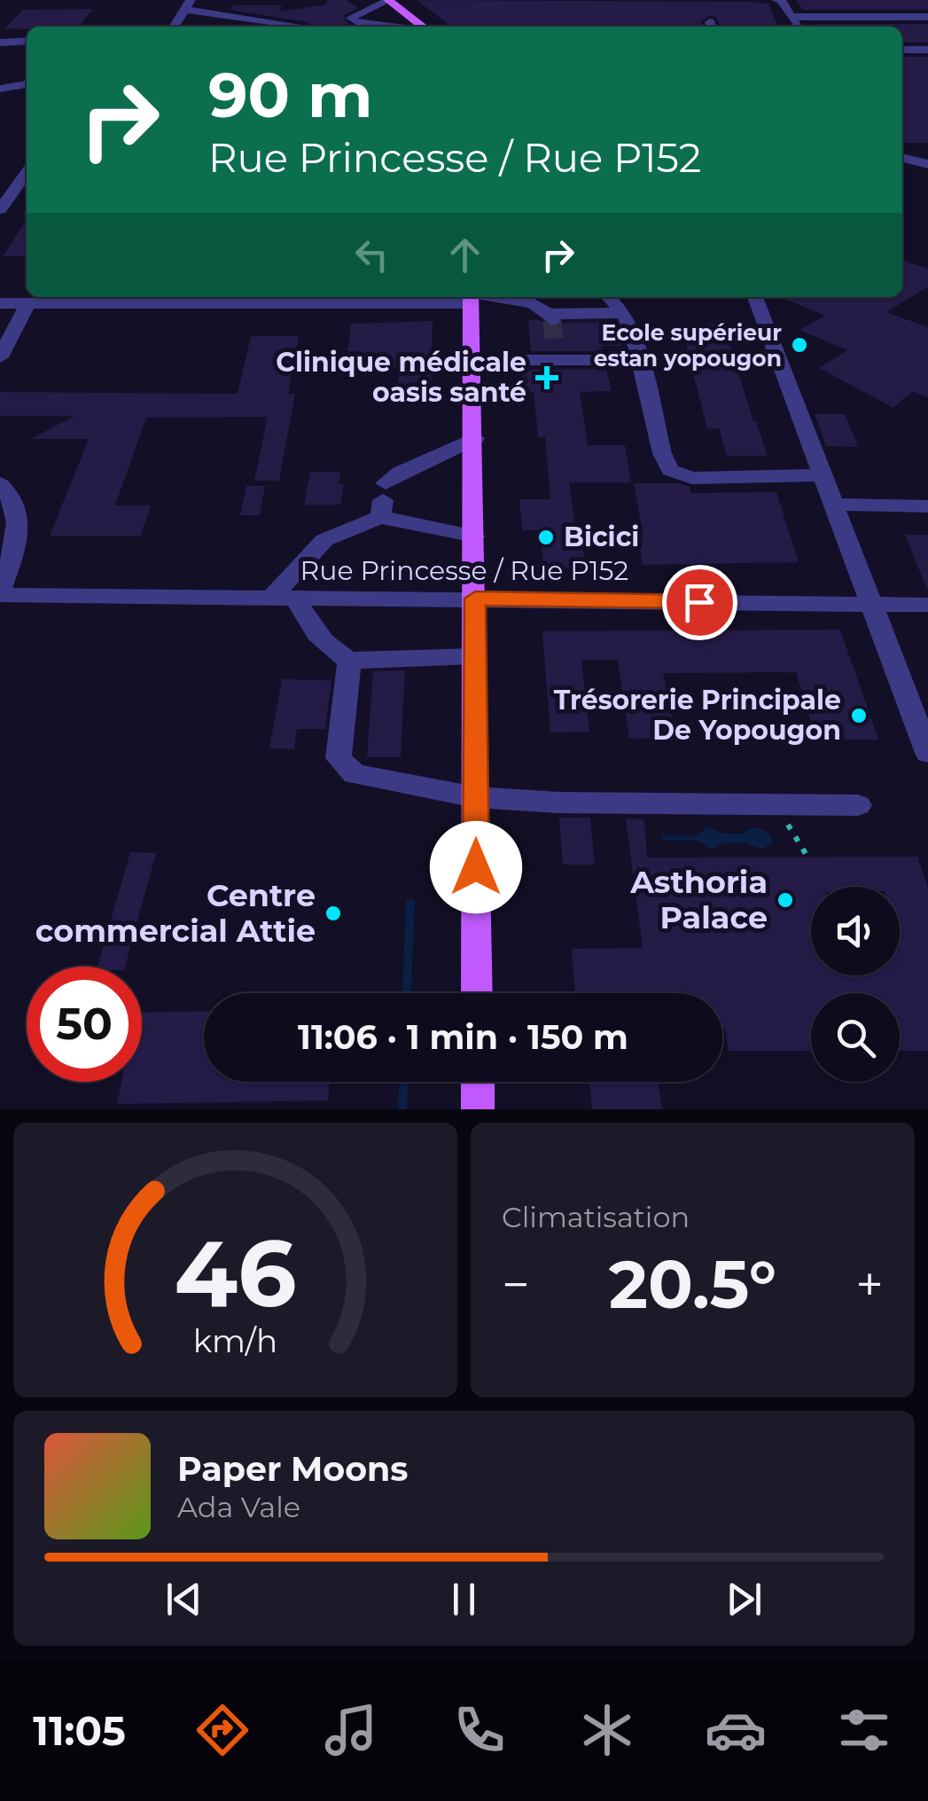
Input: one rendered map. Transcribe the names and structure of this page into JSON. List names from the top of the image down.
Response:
{
  "streets": {
    "street": ["Rue Princesse / Rue P152"]
  },
  "places": {
    "other": [
      "Ecole supérieur estan yopougon",
      "Bicici",
      "Trésorerie Principale De Yopougon",
      "Asthoria Palace",
      "Centre commercial Attie"
    ],
    "health": ["Clinique médicale oasis santé"]
  },
  "page": {
    "turn": ["90 m", "Rue Princesse / Rue P152"],
    "limit": "50",
    "trip": "11:06 · 1 min · 150 m",
    "tile": "Climatisation",
    "heat": ["−", "20.5°", "+"],
    "song": ["Paper Moons", "Ada Vale"],
    "tabs": "11:05",
    "gauge": ["46", "km/h"]
  }
}
